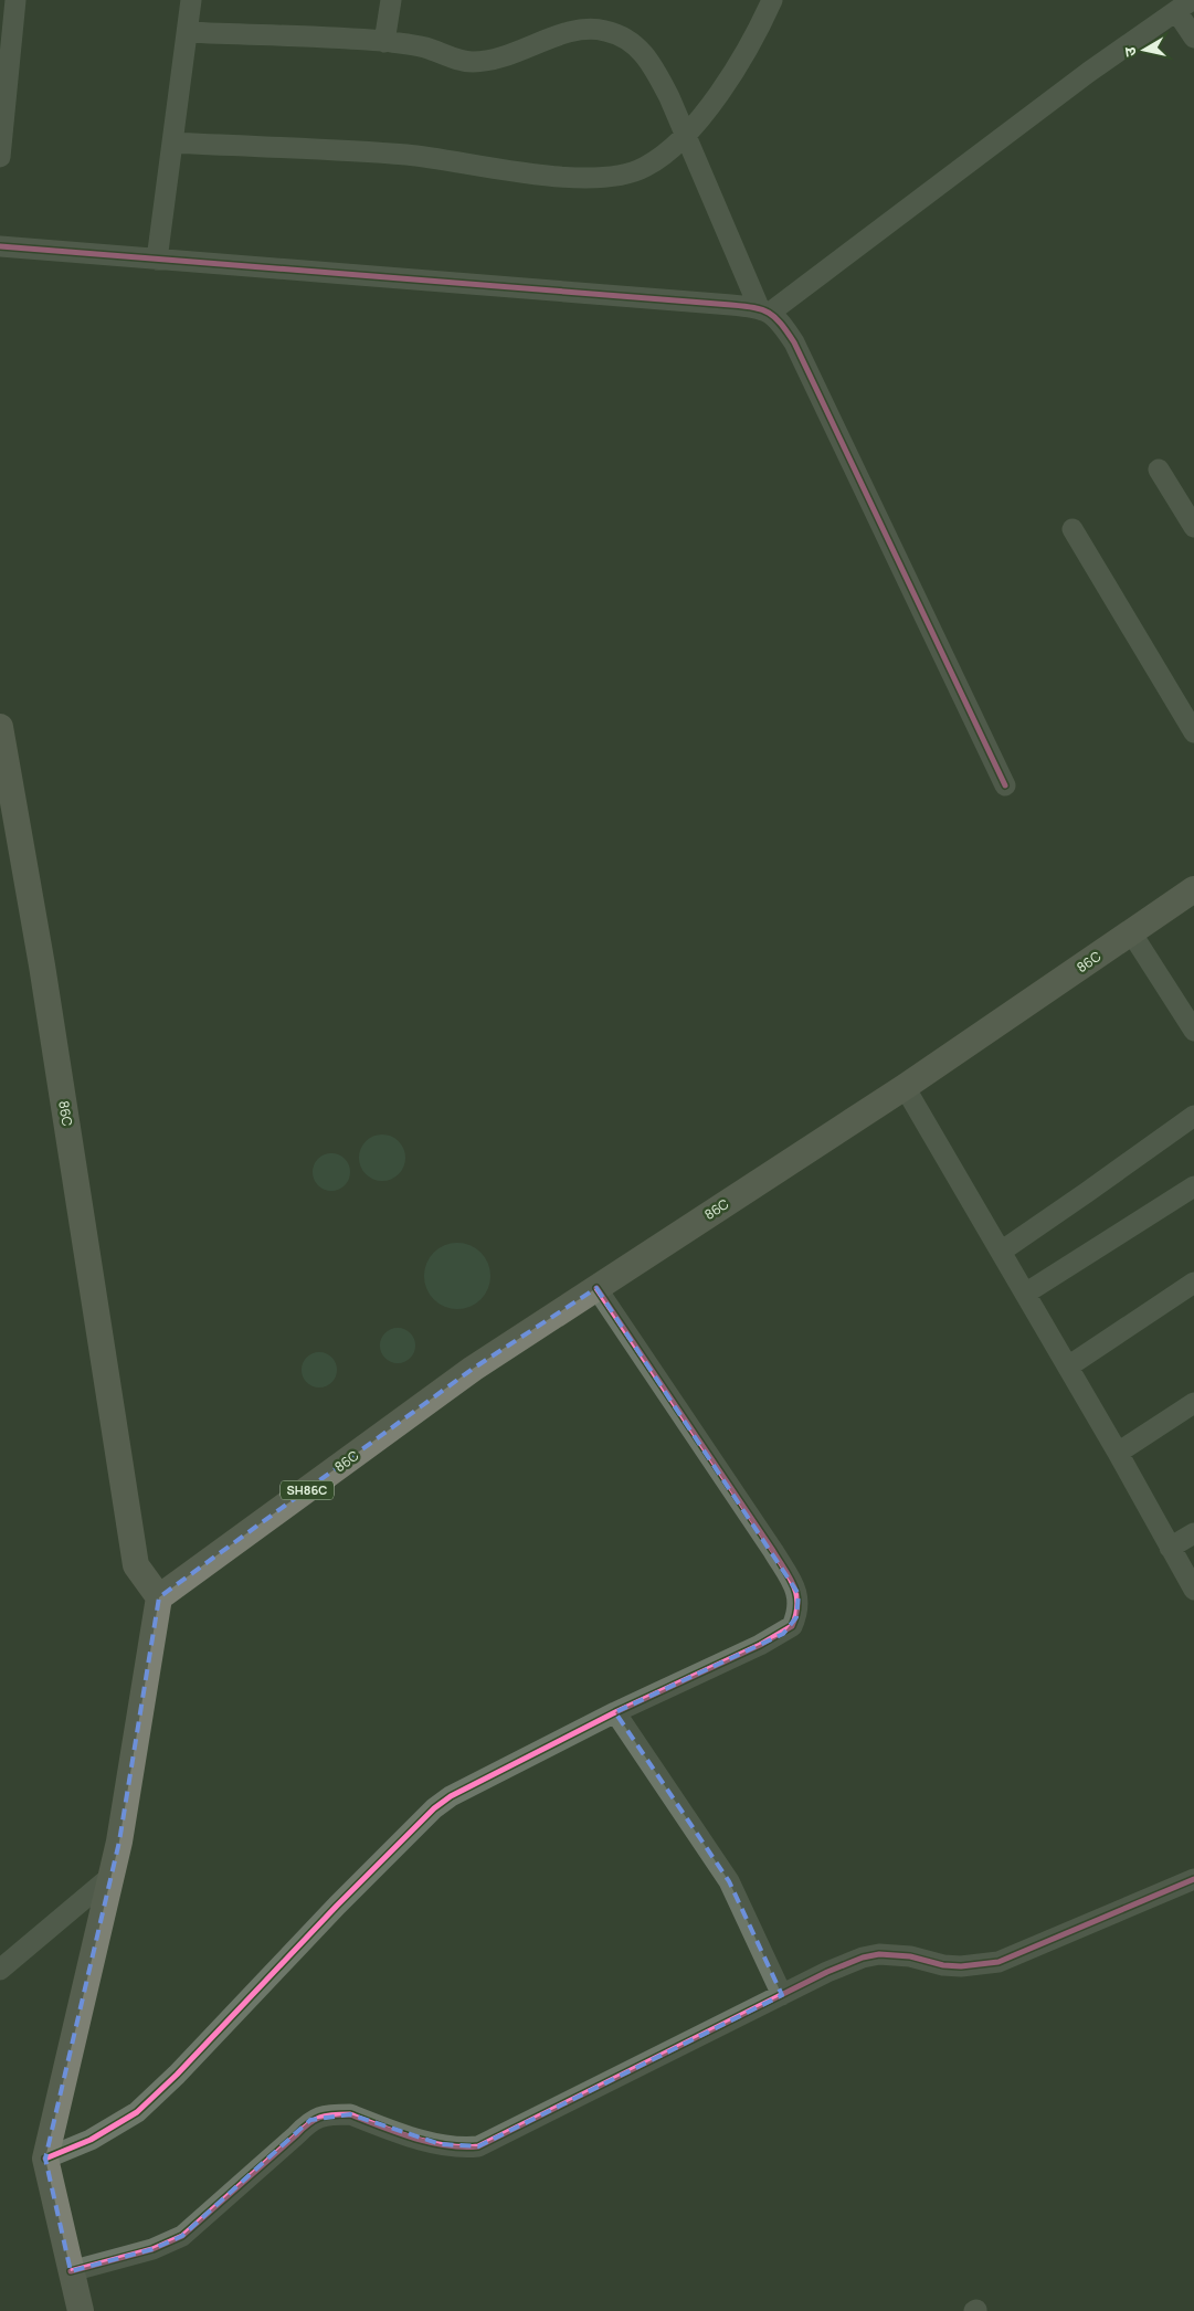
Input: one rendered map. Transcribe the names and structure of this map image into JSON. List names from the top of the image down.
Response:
{
  "streets": {
    "main road": ["86C", "SH86C"]
  },
  "north": "left"
}
